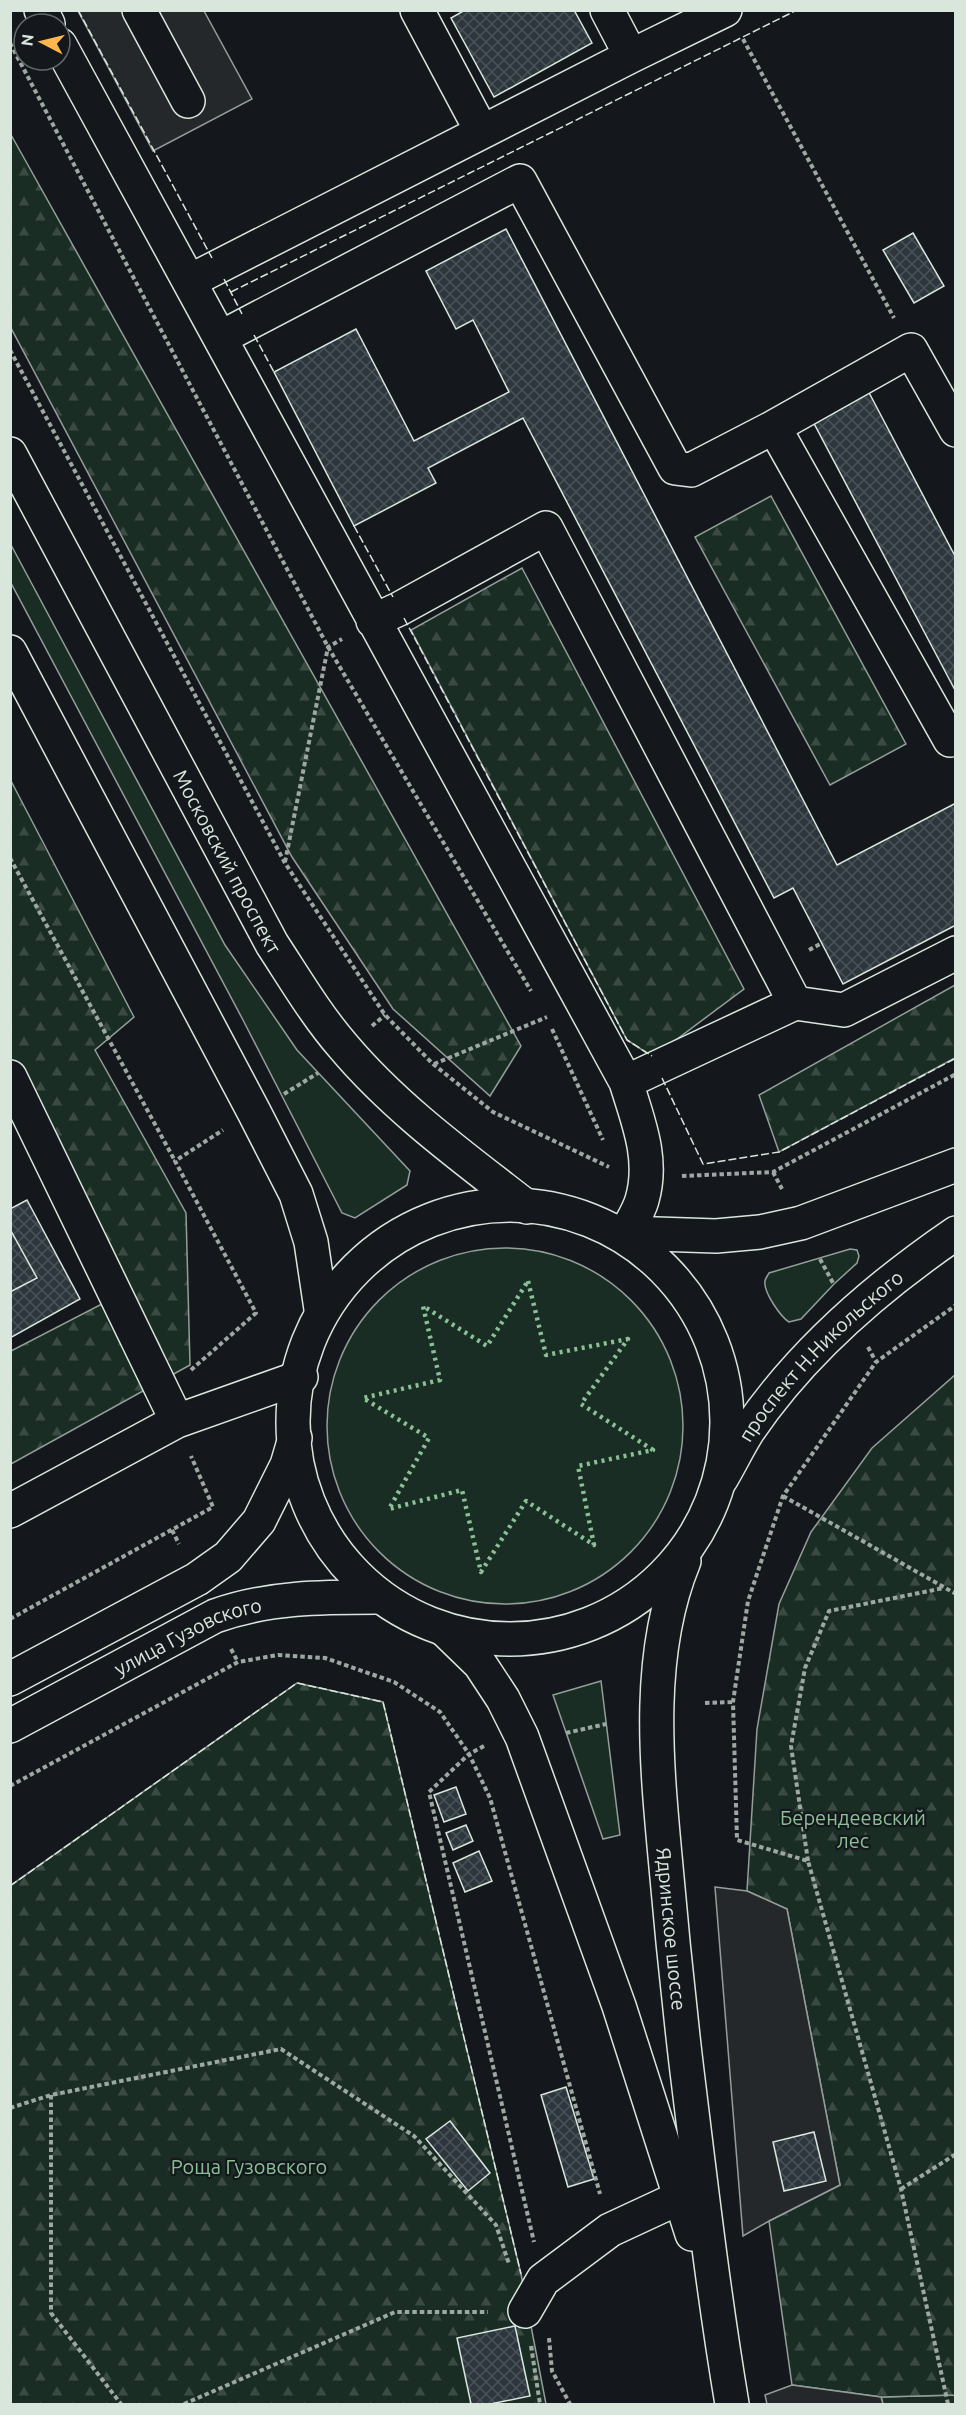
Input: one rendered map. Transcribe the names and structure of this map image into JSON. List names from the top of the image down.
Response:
{
  "streets": {
    "main road": [
      "Московский проспект",
      "проспект Н.Никольского",
      "улица Гузовского",
      "Ядринское шоссе"
    ]
  },
  "parks": ["Берендеевский лес", "Роща Гузовского"],
  "north": "left"
}
